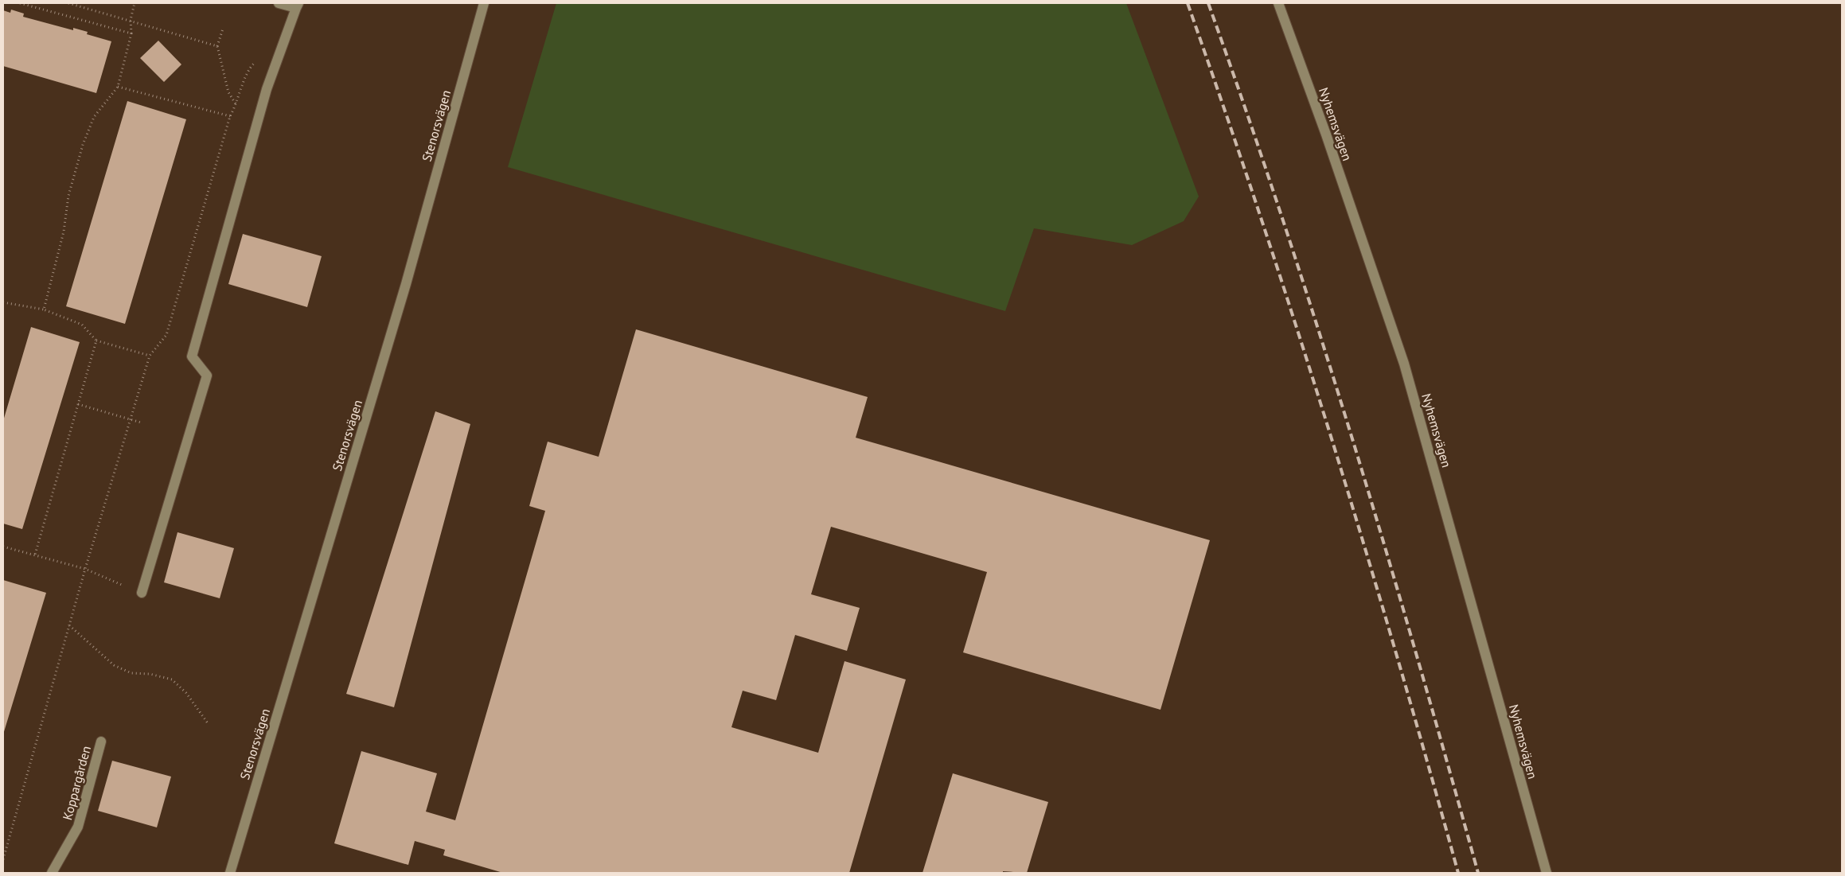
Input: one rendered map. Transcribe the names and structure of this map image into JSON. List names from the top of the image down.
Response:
{
  "streets": {
    "street": ["Nyhemsvägen", "Stenorsvägen", "Koppargården"]
  }
}
